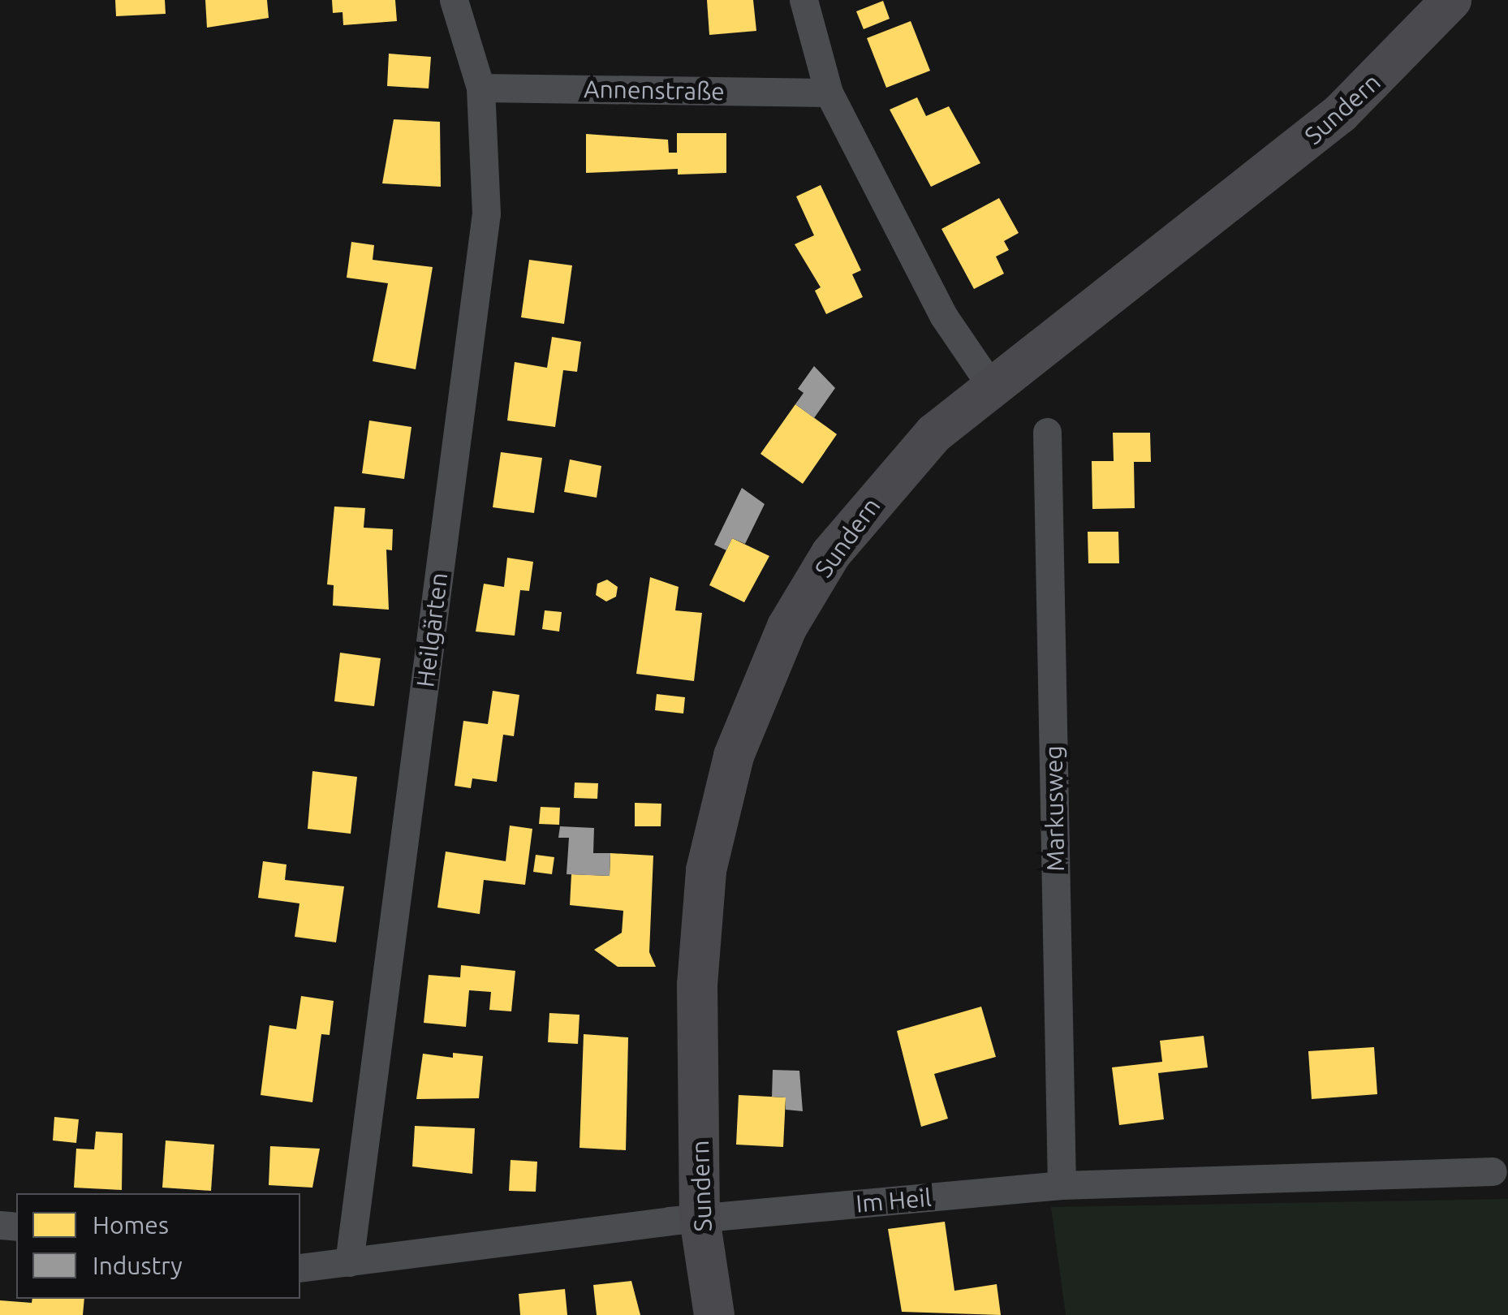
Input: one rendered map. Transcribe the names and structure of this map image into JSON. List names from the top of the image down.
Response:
{
  "streets": {
    "street": [
      "Annenstraße",
      "Sundern",
      "Heilgärten",
      "Markusweg",
      "Im Heil"
    ]
  },
  "crossings": [
    ["Annenstraße", "Heilgärten"],
    ["Sundern", "Im Heil"],
    ["Heilgärten", "Im Heil"],
    ["Markusweg", "Im Heil"]
  ],
  "legend": ["Homes", "Industry"]
}
